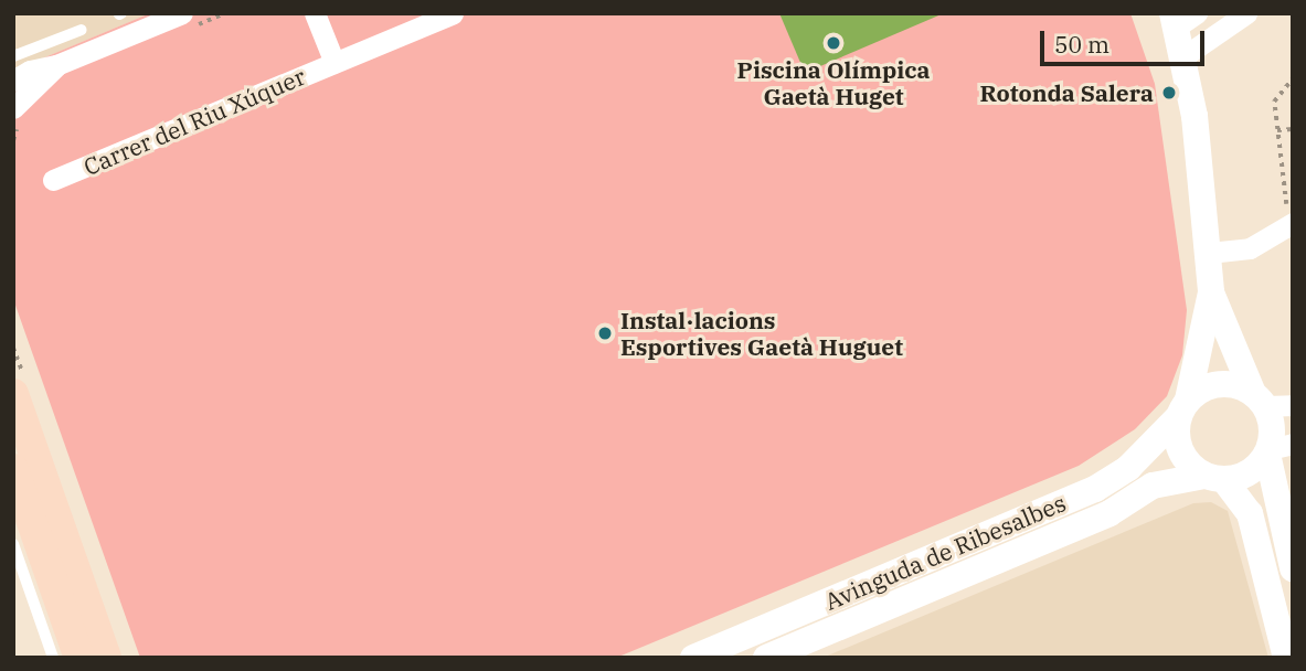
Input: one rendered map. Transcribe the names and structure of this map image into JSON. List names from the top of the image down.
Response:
{
  "streets": {
    "street": ["Carrer del Riu Xúquer", "Avinguda de Ribesalbes"]
  },
  "places": ["Piscina Olímpica Gaetà Huget", "Rotonda Salera", "Instal·lacions Esportives Gaetà Huguet"],
  "scale_bar": "50 m"
}
